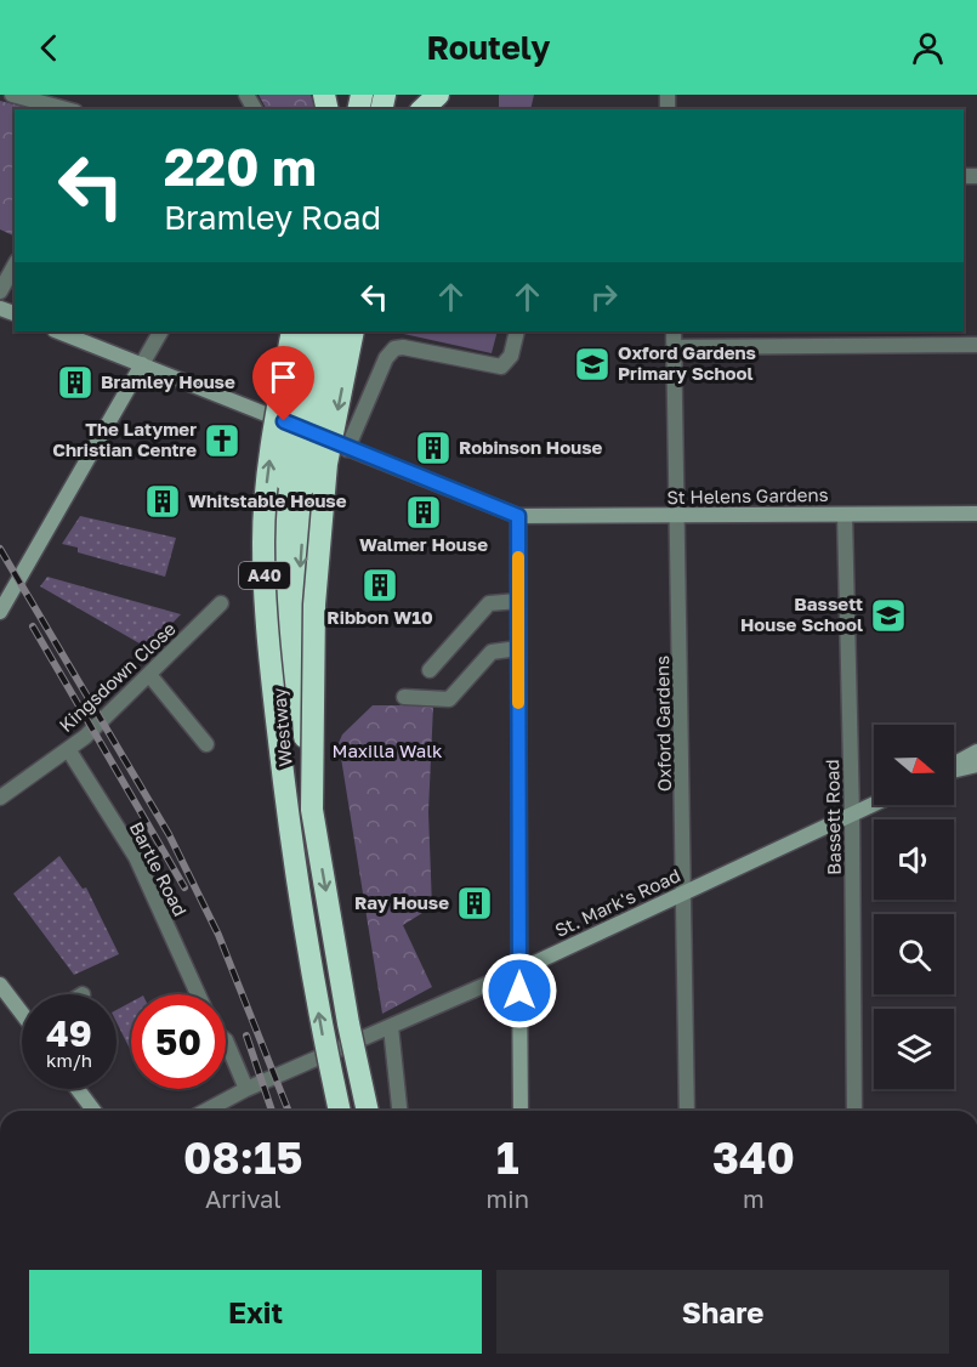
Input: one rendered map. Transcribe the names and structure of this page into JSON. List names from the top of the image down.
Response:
{
  "streets": {
    "highway": ["A40", "Westway"],
    "street": [
      "St Helens Gardens",
      "Kingsdown Close",
      "Oxford Gardens",
      "Bassett Road",
      "Bartle Road",
      "St. Mark's Road"
    ]
  },
  "crossings": [
    ["St Helens Gardens", "Oxford Gardens"],
    ["St Helens Gardens", "Bassett Road"],
    ["A40", "Westway"],
    ["Kingsdown Close", "Bartle Road"],
    ["Oxford Gardens", "St. Mark's Road"],
    ["Bassett Road", "St. Mark's Road"]
  ],
  "parks": ["Maxilla Walk"],
  "places": {
    "school or university": ["Oxford Gardens Primary School", "Bassett House School"],
    "building": [
      "Bramley House",
      "Robinson House",
      "Whitstable House",
      "Walmer House",
      "Ribbon W10",
      "Ray House"
    ],
    "church": ["The Latymer Christian Centre"]
  },
  "north": "right",
  "page": {
    "header": "Routely",
    "turn": ["220 m", "Bramley Road"],
    "speed": "49 km/h",
    "limit": "50",
    "eta": [
      "08:15",
      "Arrival",
      "1",
      "min",
      "340",
      "m"
    ],
    "buttons": ["Exit", "Share"]
  }
}
